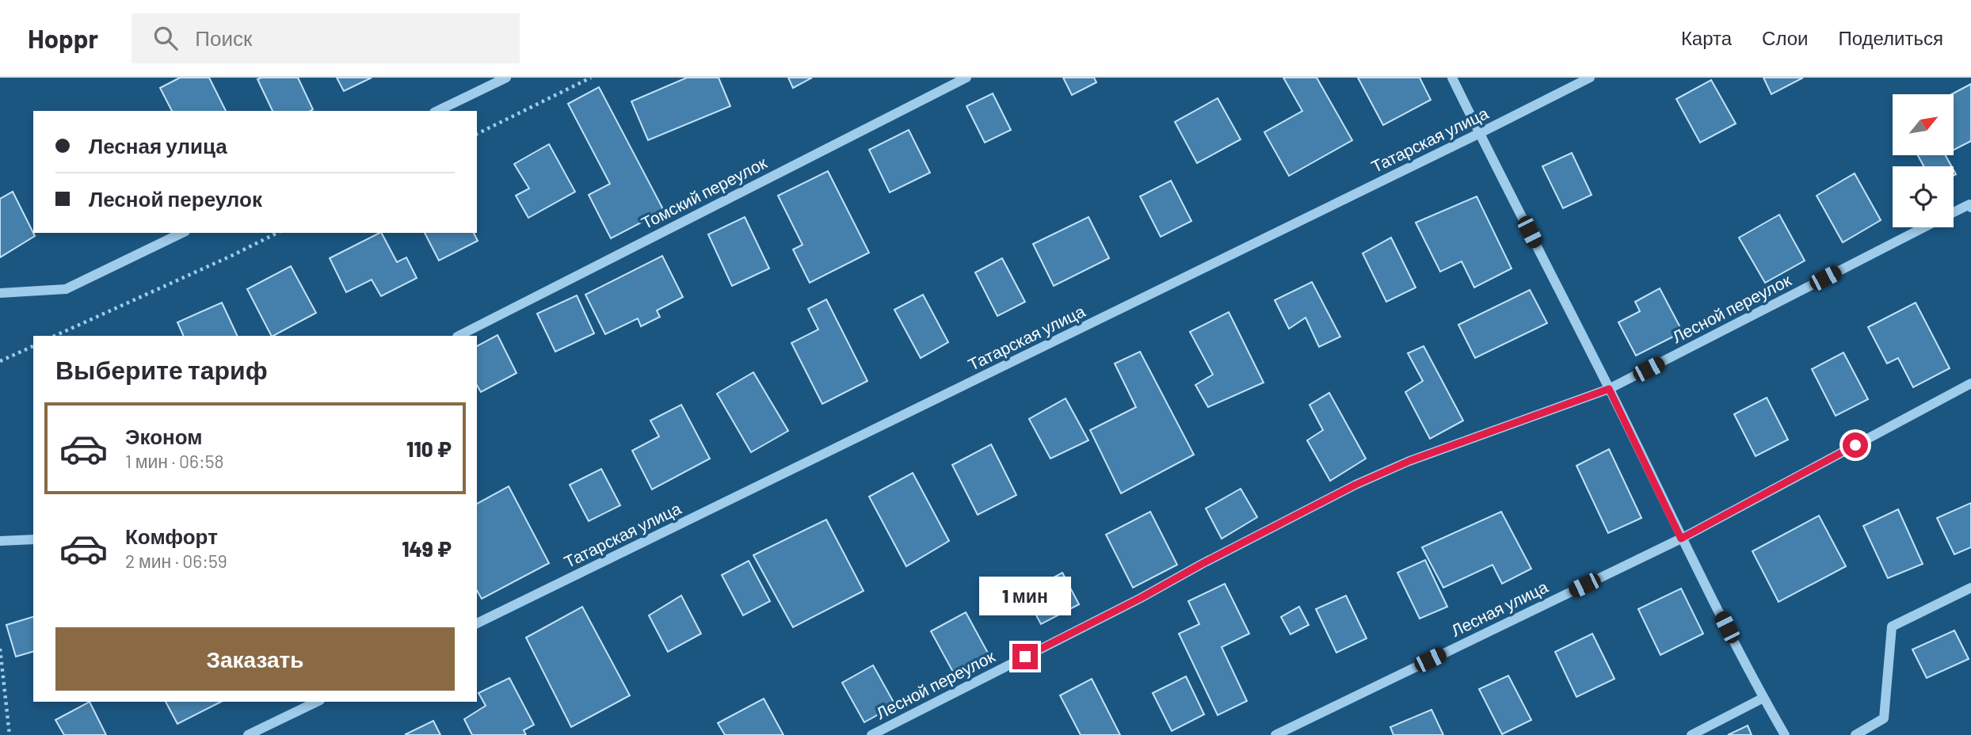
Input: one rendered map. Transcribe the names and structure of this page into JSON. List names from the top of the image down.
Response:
{
  "streets": {
    "street": [
      "Татарская улица",
      "Томский переулок",
      "Лесной переулок",
      "Лесная улица"
    ]
  },
  "north": "top right",
  "page": {
    "header": "Hoppr",
    "search": "Поиск",
    "nav": ["Карта", "Слои", "Поделиться"],
    "banner": ["Лесная улица", "Лесной переулок"],
    "heading": "Выберите тариф",
    "list": [
      {
        "name": "Эконом",
        "note": "1 мин · 06:58",
        "value": "110 ₽"
      },
      {
        "name": "Комфорт",
        "note": "2 мин · 06:59",
        "value": "149 ₽"
      }
    ],
    "bubble": "1 мин",
    "buttons": "Заказать"
  }
}
